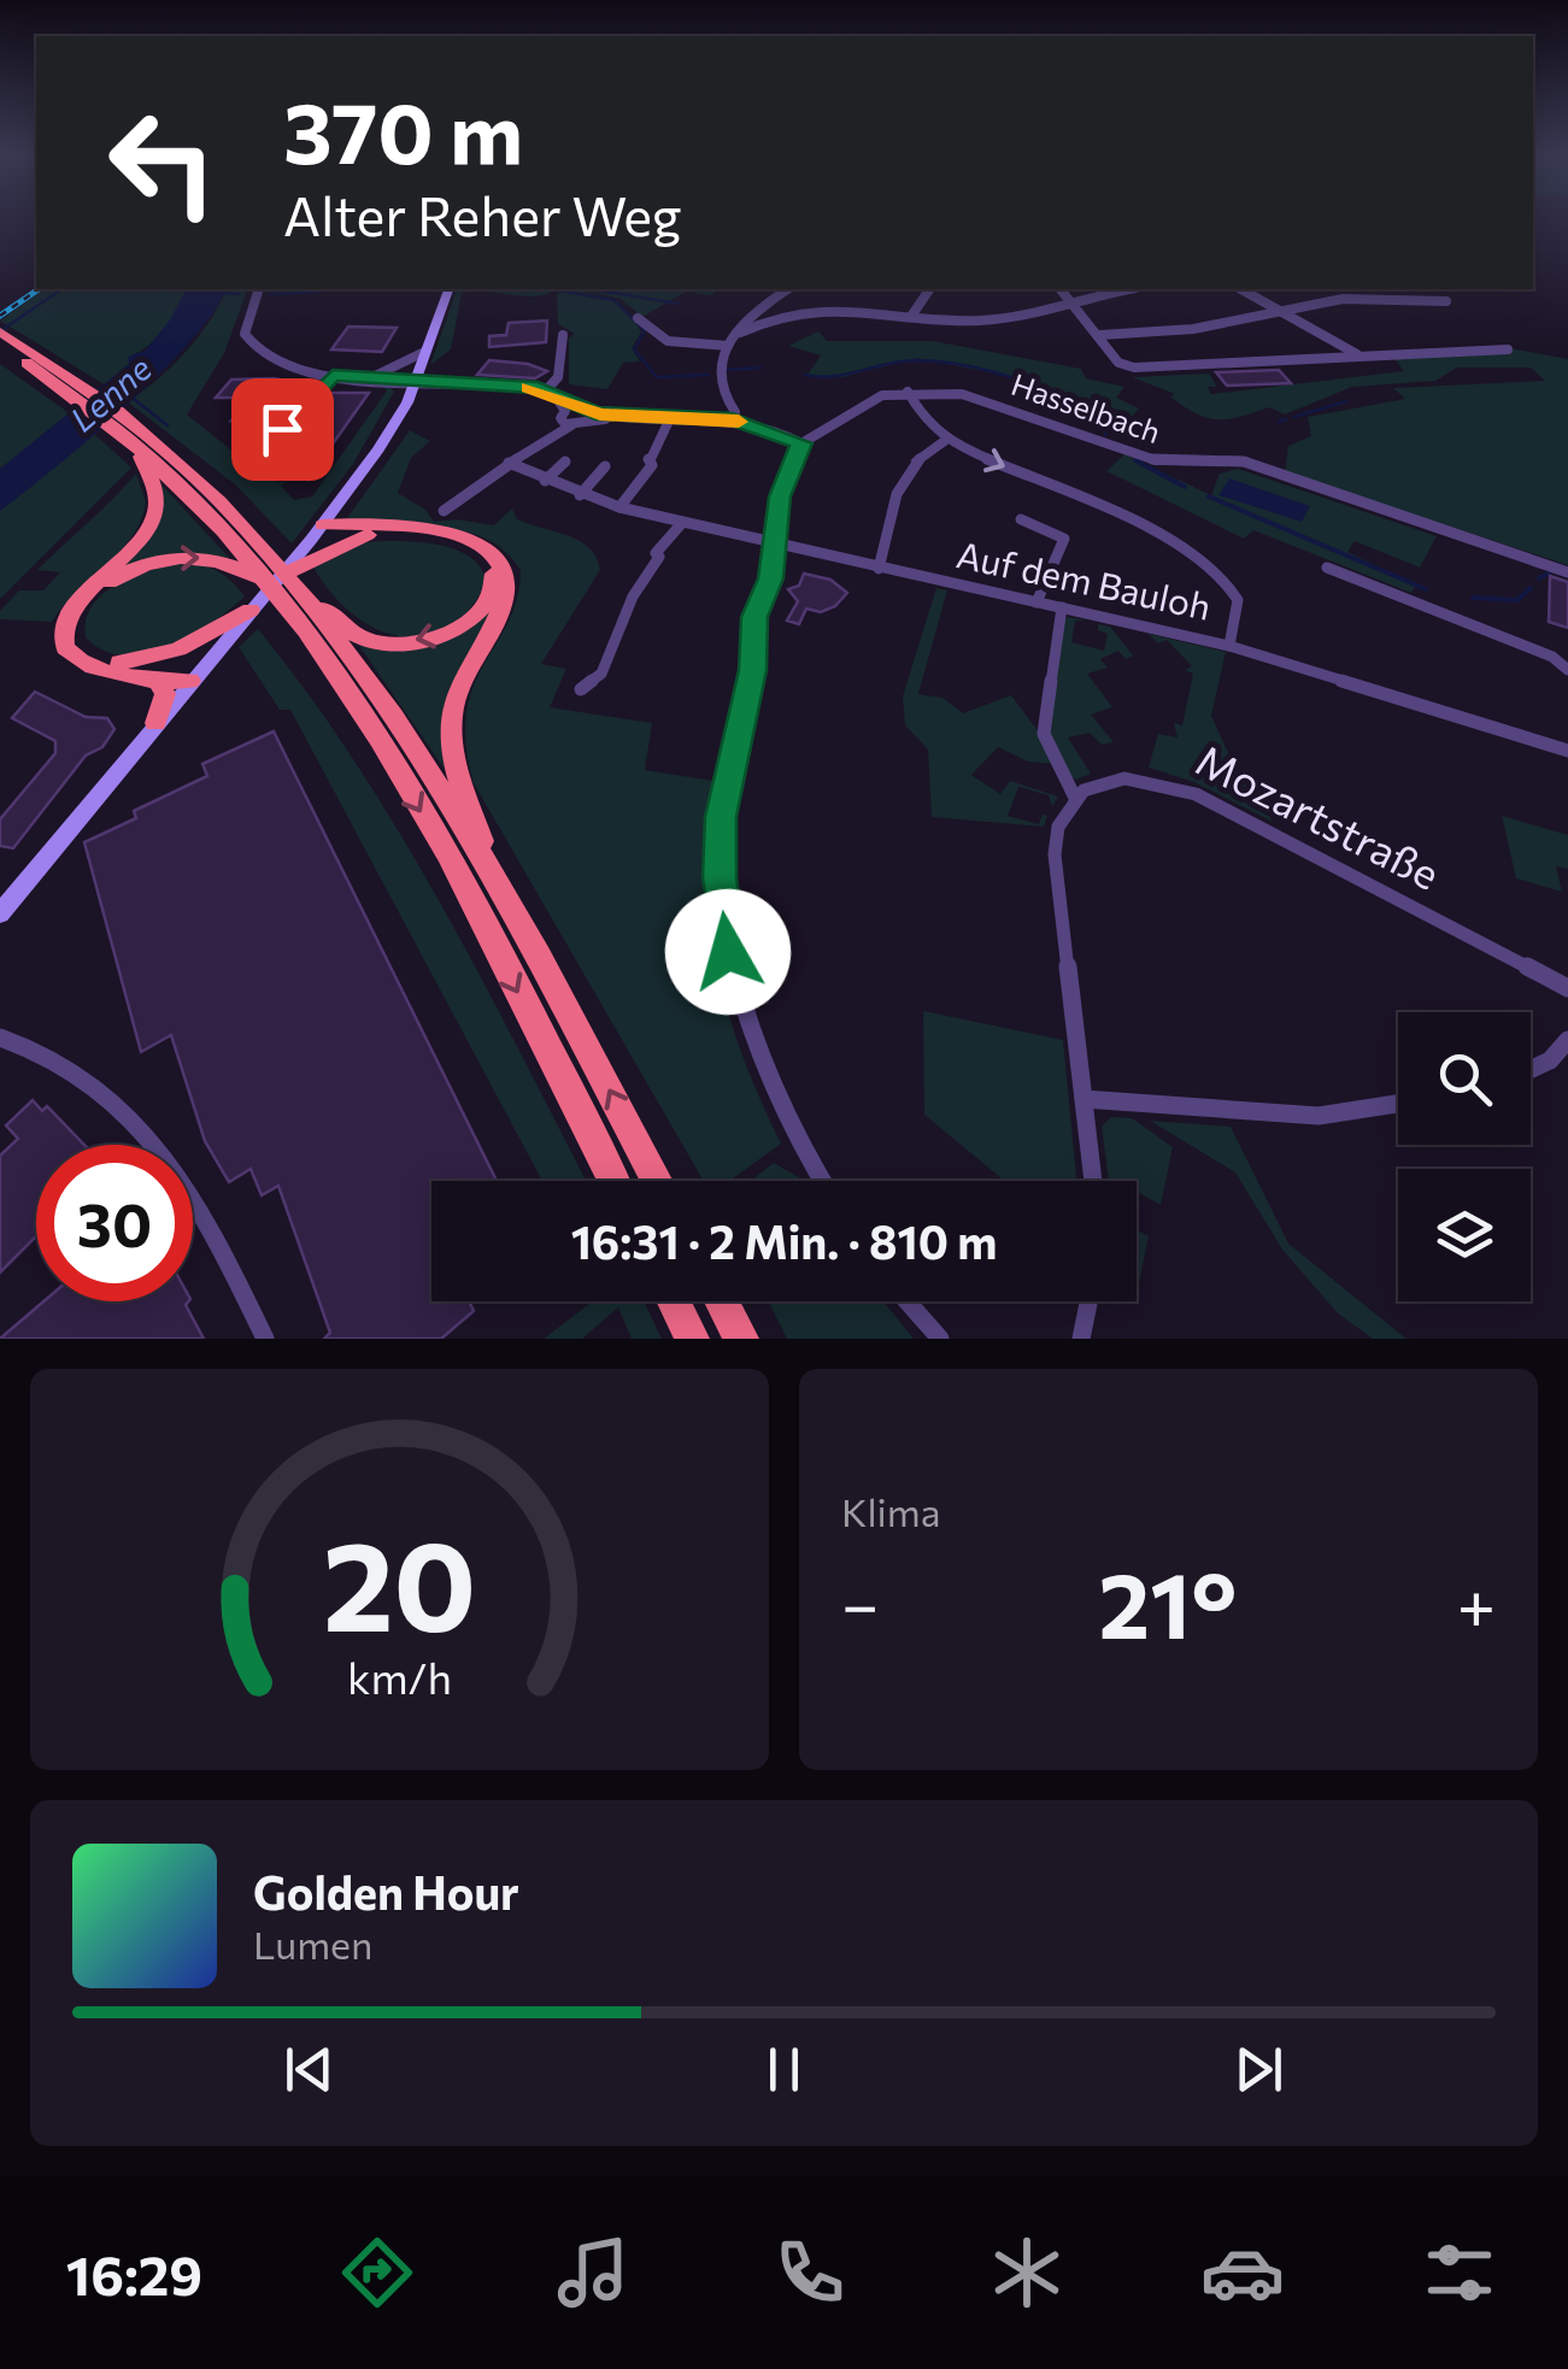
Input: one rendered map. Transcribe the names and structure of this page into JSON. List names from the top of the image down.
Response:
{
  "streets": {
    "street": ["Hasselbach", "Auf dem Bauloh", "Mozartstraße"]
  },
  "water": ["Lenne"],
  "page": {
    "turn": ["370 m", "Alter Reher Weg"],
    "limit": "30",
    "trip": "16:31 · 2 Min. · 810 m",
    "tile": "Klima",
    "heat": ["−", "21°", "+"],
    "song": ["Golden Hour", "Lumen"],
    "tabs": "16:29",
    "gauge": ["20", "km/h"]
  }
}
